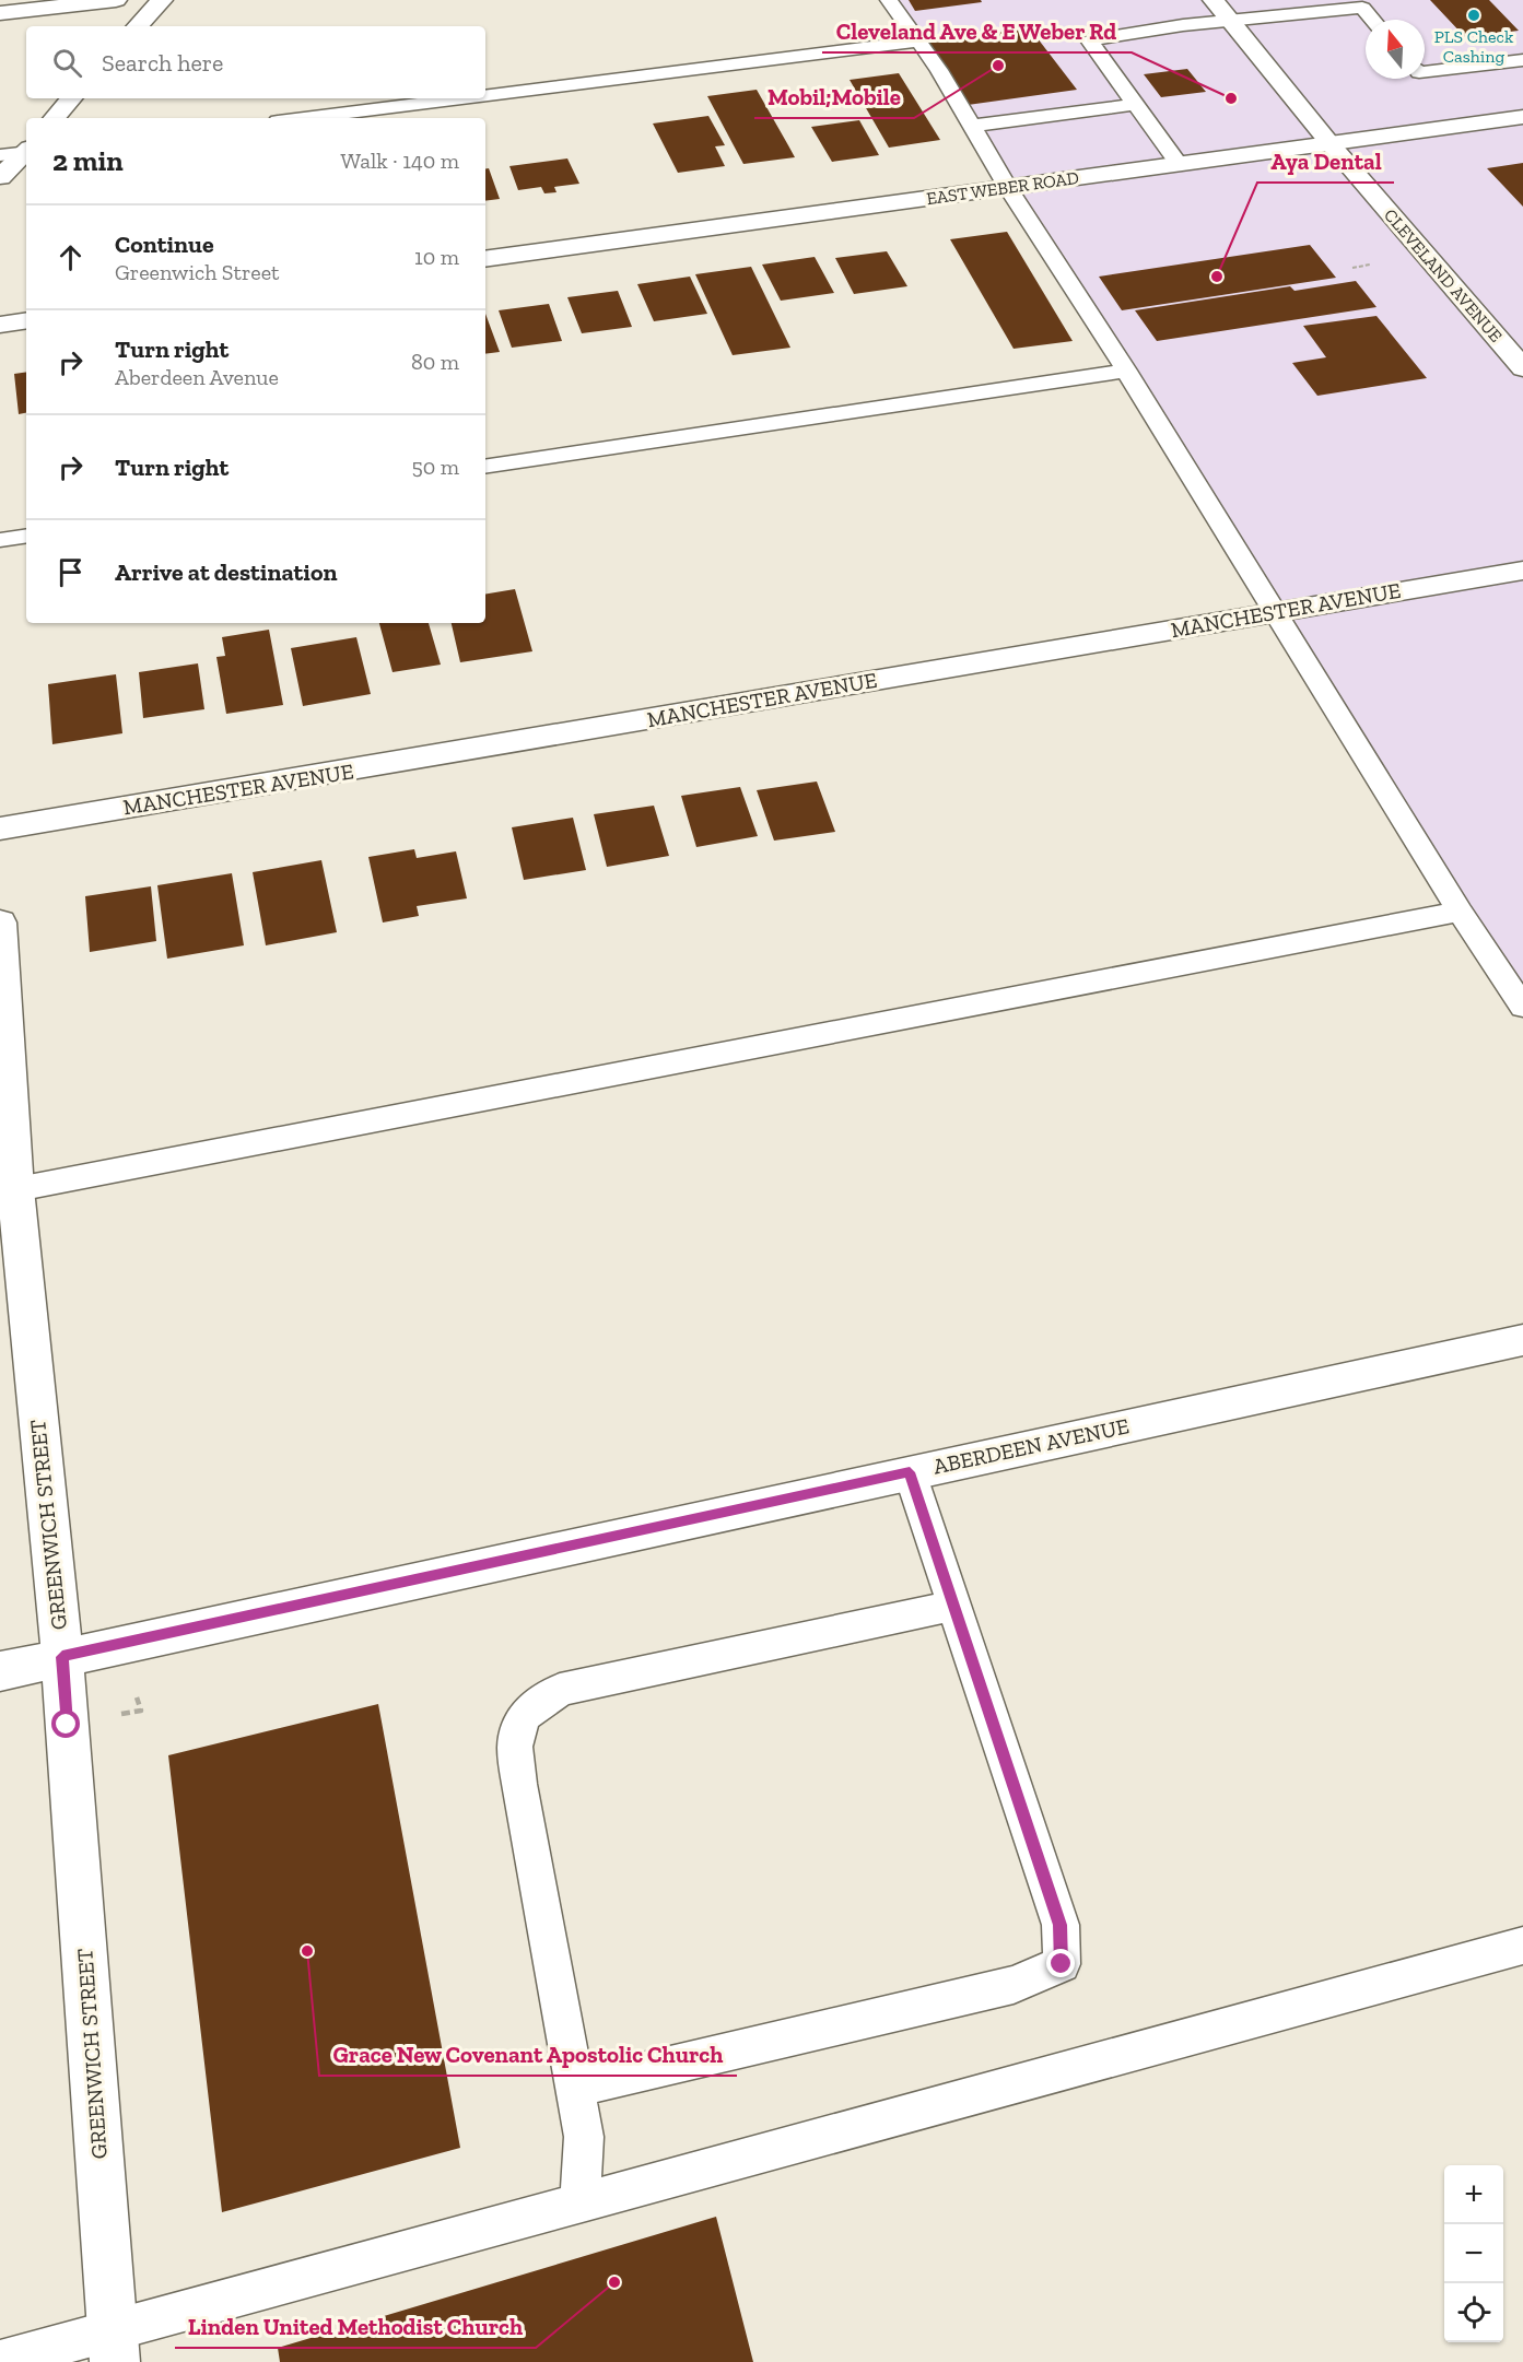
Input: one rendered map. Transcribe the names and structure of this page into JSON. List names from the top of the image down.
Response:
{
  "streets": {
    "street": [
      "EAST WEBER ROAD",
      "CLEVELAND AVENUE",
      "MANCHESTER AVENUE",
      "ABERDEEN AVENUE",
      "GREENWICH STREET"
    ]
  },
  "crossings": [
    ["EAST WEBER ROAD", "CLEVELAND AVENUE"],
    ["ABERDEEN AVENUE", "GREENWICH STREET"]
  ],
  "places": [
    "PLS Check Cashing",
    "Mobil;Mobile",
    "Cleveland Ave & E Weber Rd",
    "Aya Dental",
    "Grace New Covenant Apostolic Church",
    "Linden United Methodist Church"
  ],
  "north": "top",
  "page": {
    "search": "Search here",
    "heading": ["2 min", "Walk · 140 m"],
    "list": [
      ["Continue", "Greenwich Street", "10 m"],
      ["Turn right", "Aberdeen Avenue", "80 m"],
      ["Turn right", "50 m"],
      "Arrive at destination"
    ],
    "map_buttons": ["+", "−"]
  }
}
